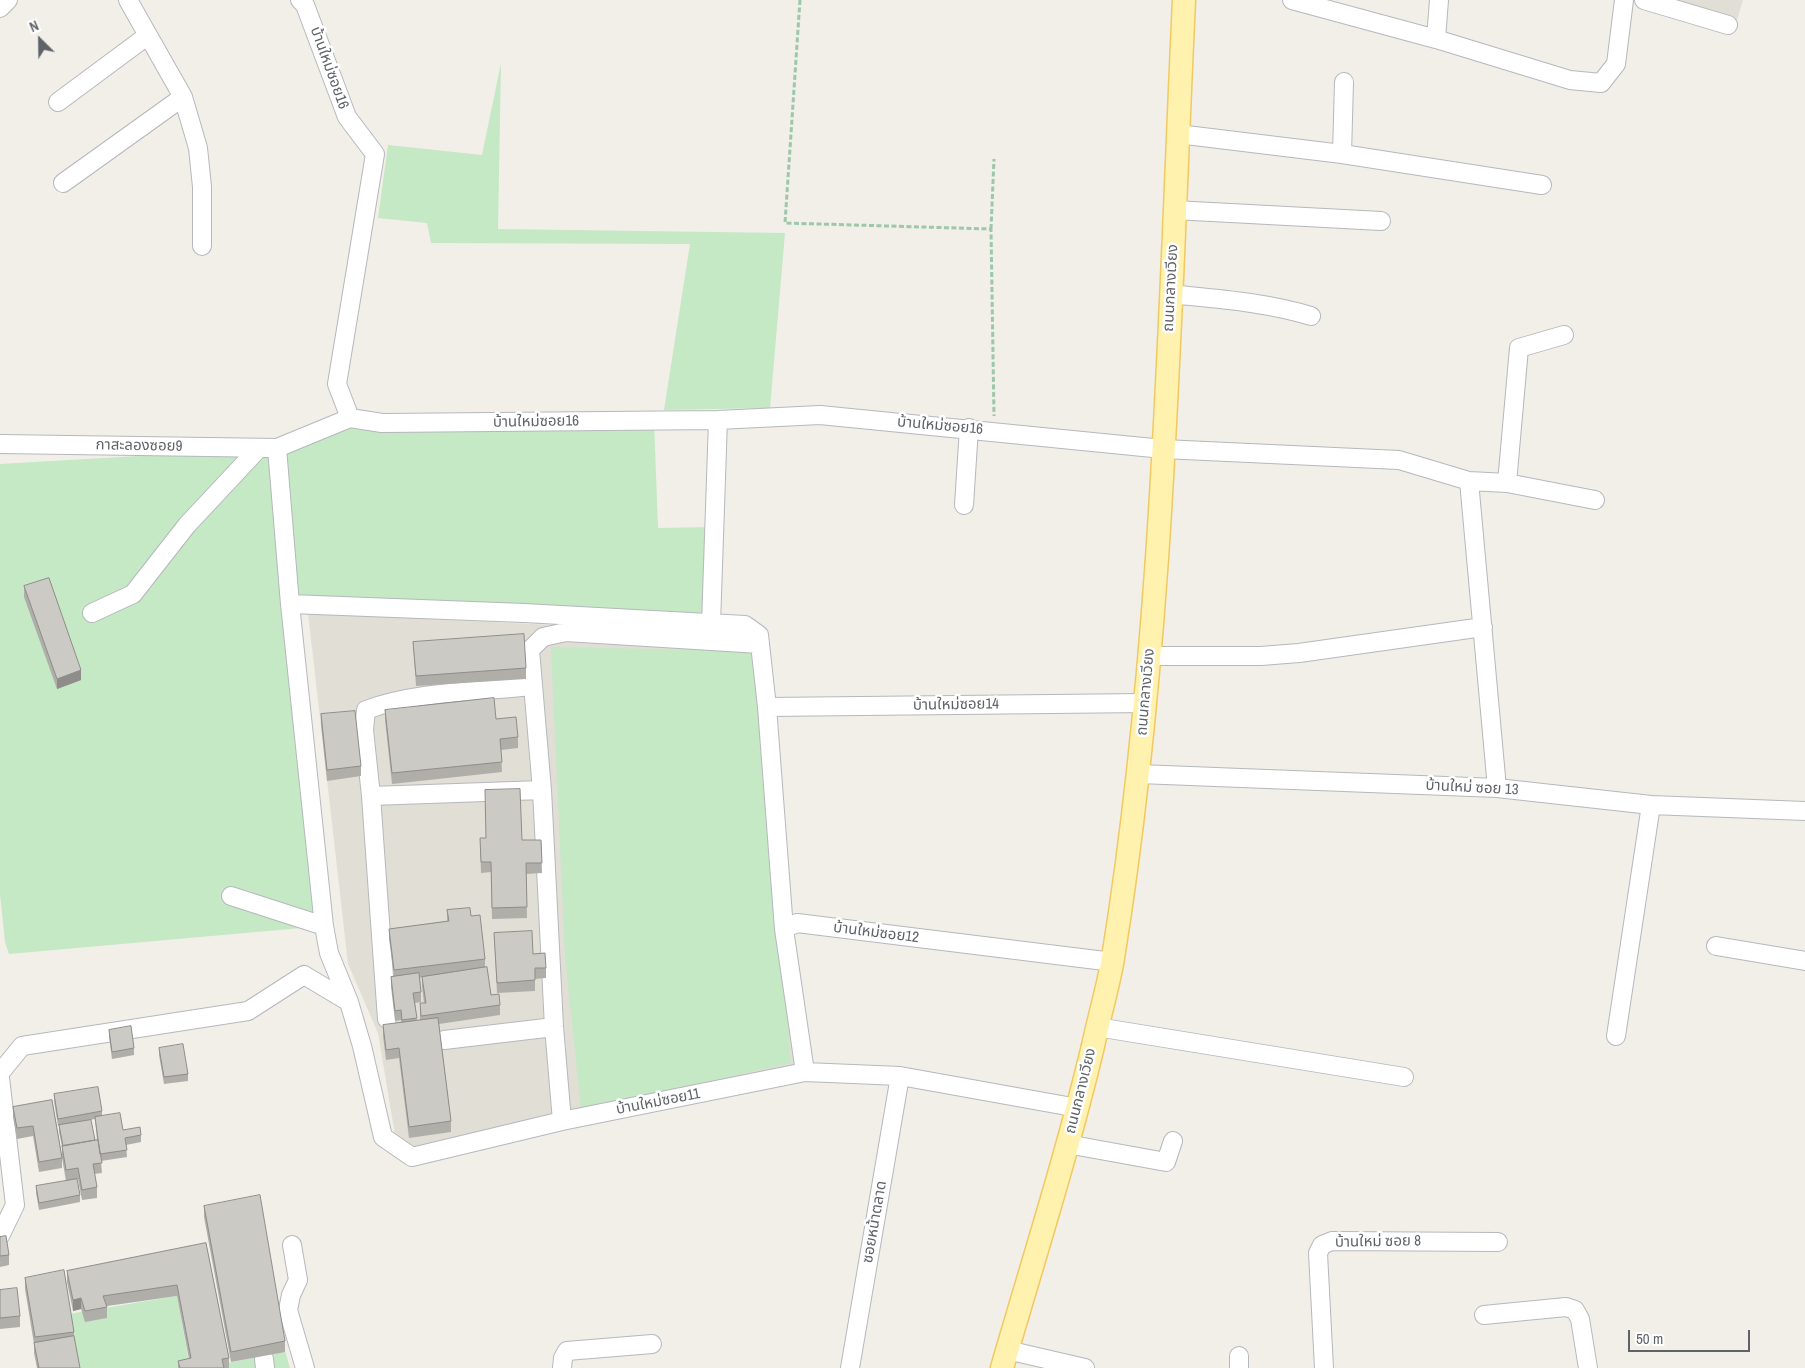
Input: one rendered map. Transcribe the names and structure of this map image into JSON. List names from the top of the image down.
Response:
{
  "streets": {
    "main road": ["ถนนกลางเวียง"],
    "street": [
      "บ้านใหม่ซอย16",
      "กาสะลองซอย9",
      "บ้านใหม่ซอย14",
      "บ้านใหม่ ซอย 13",
      "บ้านใหม่ซอย12",
      "บ้านใหม่ซอย11",
      "ซอยหน้าตลาด",
      "บ้านใหม่ ซอย 8"
    ]
  },
  "crossings": [
    ["บ้านใหม่ซอย16", "ถนนกลางเวียง"],
    ["ถนนกลางเวียง", "บ้านใหม่ซอย14"],
    ["ถนนกลางเวียง", "บ้านใหม่ ซอย 13"],
    ["ถนนกลางเวียง", "บ้านใหม่ซอย12"],
    ["ถนนกลางเวียง", "บ้านใหม่ซอย11"],
    ["กาสะลองซอย9", "บ้านใหม่ซอย11"],
    ["บ้านใหม่ซอย11", "ซอยหน้าตลาด"]
  ],
  "scale_bar": "50 m",
  "north": "top left"
}
